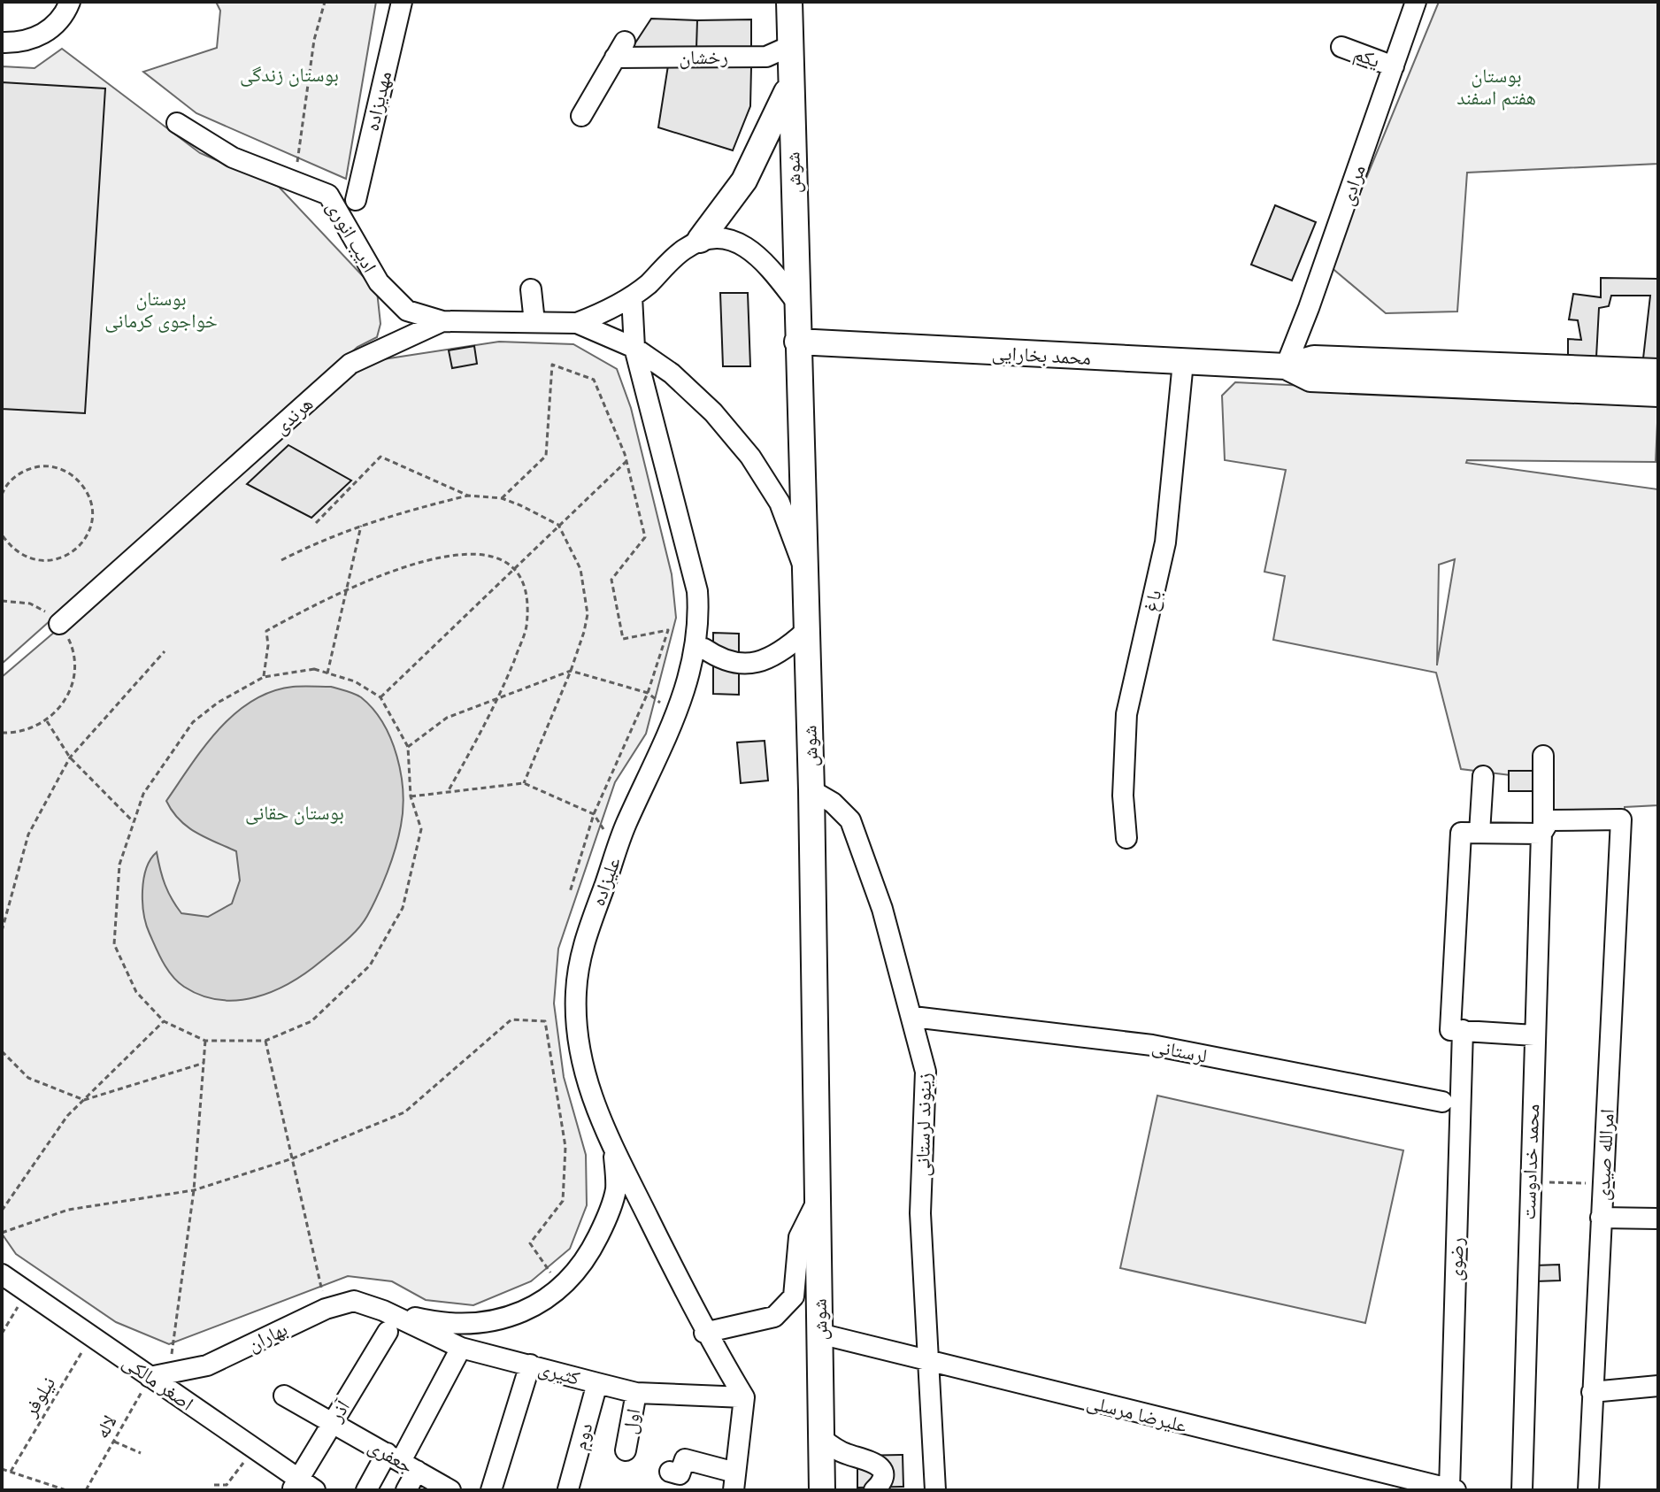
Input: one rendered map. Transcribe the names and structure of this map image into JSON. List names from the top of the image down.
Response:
{
  "streets": {
    "main road": ["شوش", "محمد بخارایی"],
    "street": [
      "رخشان",
      "یکم",
      "مهدیزاده",
      "مرادی",
      "ادیب انوری",
      "هرندی",
      "باغ",
      "علیزاده",
      "لرستانی",
      "زینوند لرستانی",
      "امرالله صیدی",
      "محمد خدادوست",
      "رضوی",
      "بهاران",
      "کثیری",
      "اصغر مالکی",
      "آذر",
      "علیرضا مرسلی",
      "اول",
      "دوم",
      "جعفری"
    ],
    "path": ["نیلوفر", "لاله"]
  },
  "crossings": [
    ["رخشان", "شوش"],
    ["یکم", "مرادی"],
    ["شوش", "محمد بخارایی"],
    ["شوش", "هرندی"],
    ["شوش", "زینوند لرستانی"],
    ["شوش", "علیرضا مرسلی"],
    ["مرادی", "محمد بخارایی"],
    ["ادیب انوری", "هرندی"],
    ["محمد بخارایی", "باغ"],
    ["هرندی", "علیزاده"],
    ["علیزاده", "کثیری"],
    ["لرستانی", "زینوند لرستانی"],
    ["زینوند لرستانی", "علیرضا مرسلی"],
    ["امرالله صیدی", "محمد خدادوست"],
    ["رضوی", "علیرضا مرسلی"],
    ["بهاران", "کثیری"],
    ["بهاران", "اصغر مالکی"],
    ["بهاران", "لاله"],
    ["کثیری", "اول"],
    ["کثیری", "دوم"],
    ["اصغر مالکی", "نیلوفر"],
    ["اصغر مالکی", "آذر"],
    ["اصغر مالکی", "لاله"],
    ["آذر", "جعفری"]
  ],
  "parks": [
    "بوستان زندگی",
    "بوستان هفتم اسفند",
    "بوستان خواجوی کرمانی",
    "بوستان حقانی"
  ]
}
